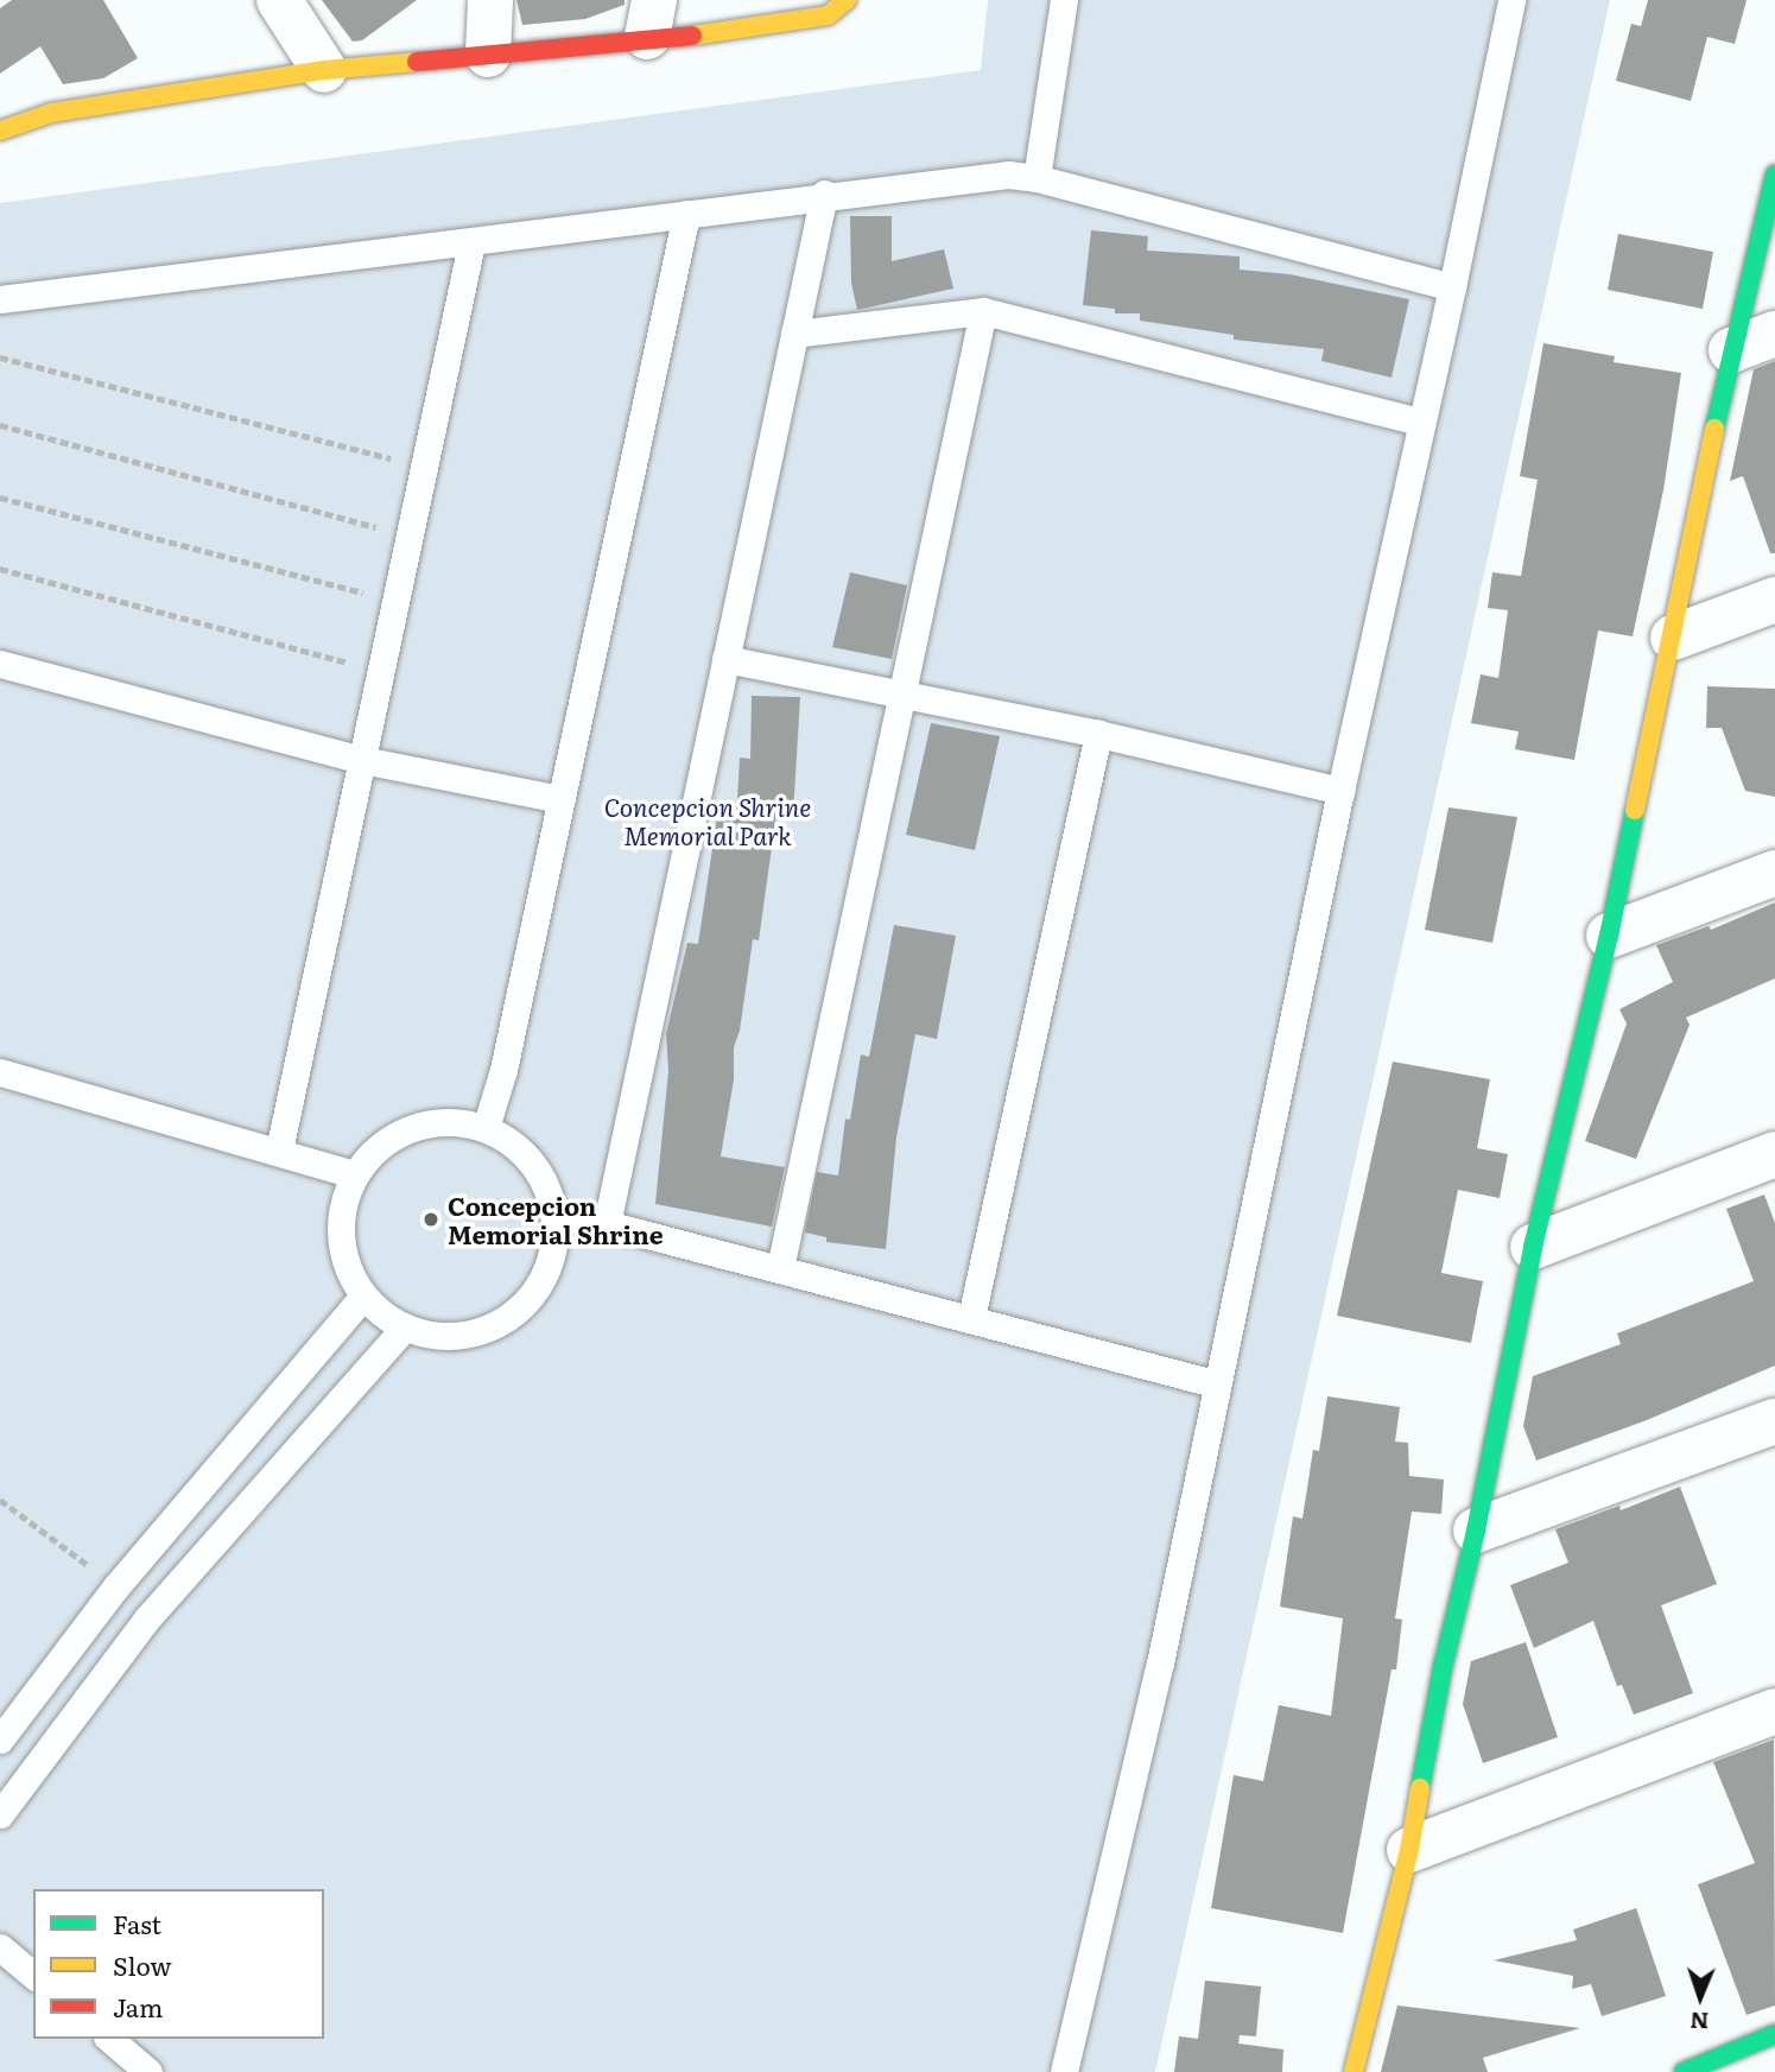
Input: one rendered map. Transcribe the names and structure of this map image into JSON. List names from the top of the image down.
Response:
{
  "parks": ["Concepcion Shrine Memorial Park"],
  "places": ["Concepcion Memorial Shrine"],
  "legend": ["Fast", "Slow", "Jam"],
  "north": "bottom"
}
